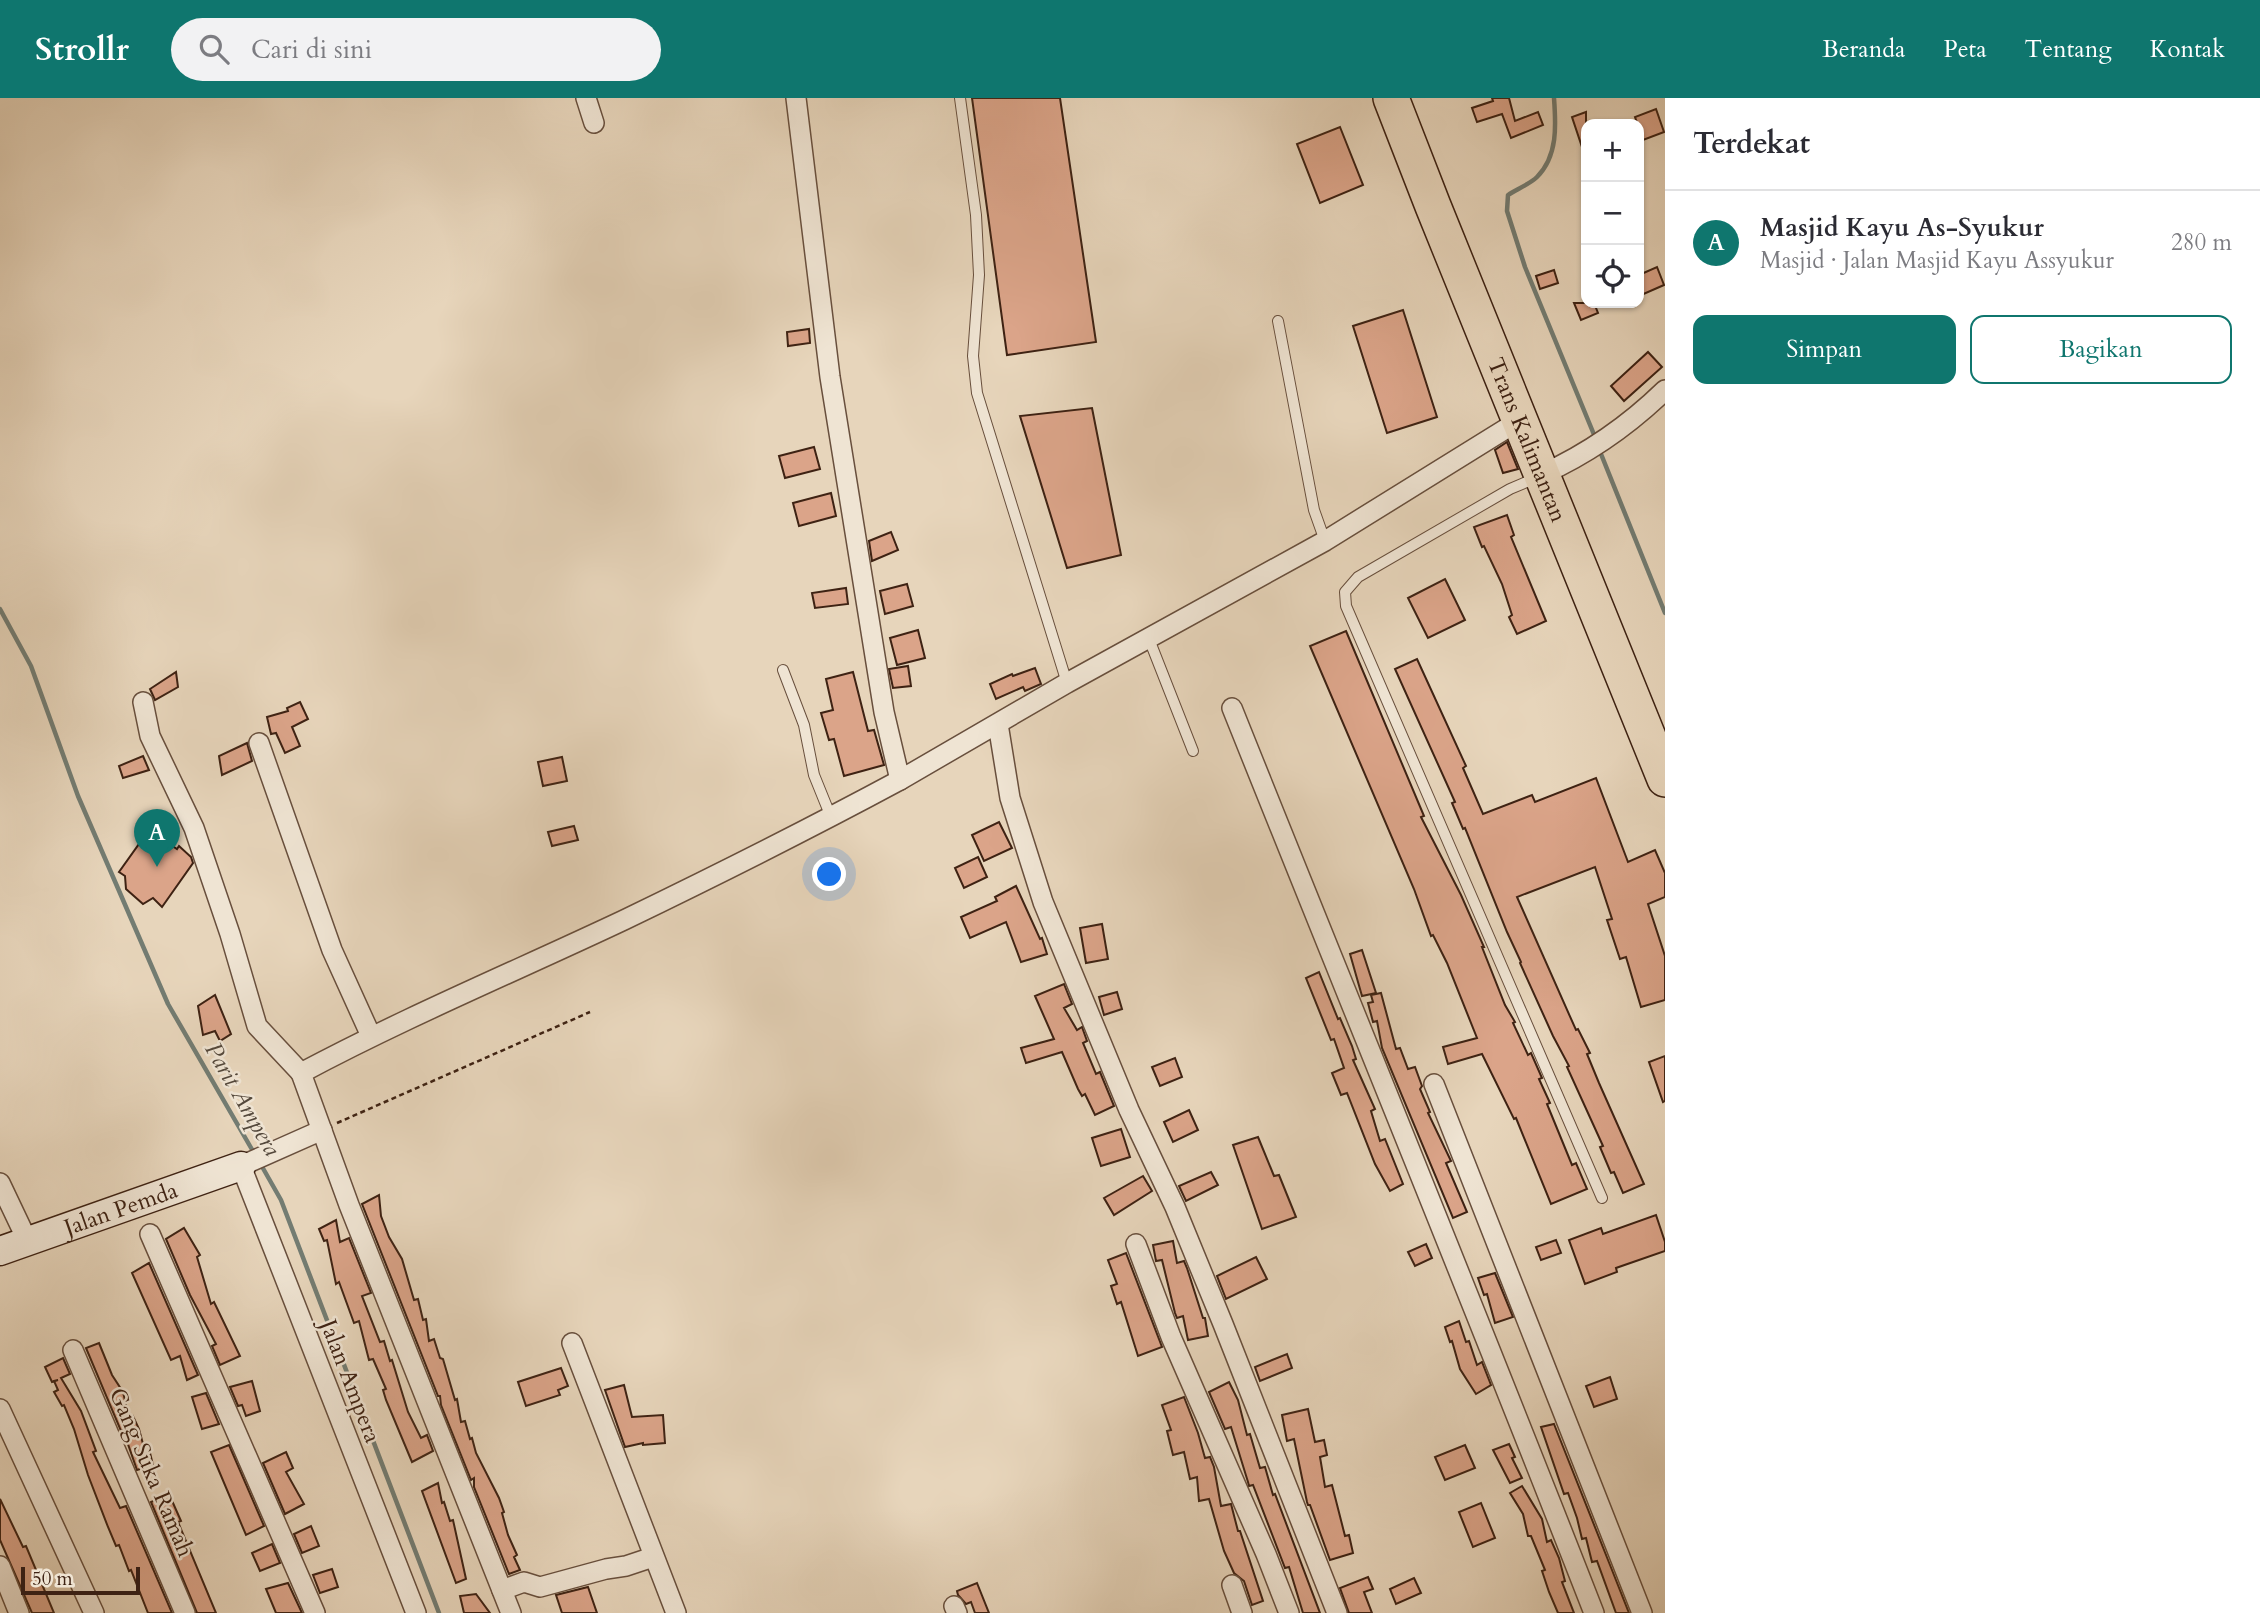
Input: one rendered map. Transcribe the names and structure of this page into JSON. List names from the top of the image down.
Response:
{
  "streets": {
    "highway": ["Trans Kalimantan"],
    "street": ["Jalan Pemda", "Jalan Ampera", "Gang Suka Ramah"]
  },
  "crossings": [
    ["Jalan Pemda", "Jalan Ampera"]
  ],
  "water": ["Parit Ampera"],
  "scale_bar": "50 m",
  "page": {
    "header": "Strollr",
    "search": "Cari di sini",
    "nav": [
      "Beranda",
      "Peta",
      "Tentang",
      "Kontak"
    ],
    "heading": "Terdekat",
    "map_buttons": ["+", "−"],
    "list": [
      {
        "mark": "A",
        "name": "Masjid Kayu As-Syukur",
        "note": "Masjid · Jalan Masjid Kayu Assyukur",
        "value": "280 m"
      }
    ],
    "buttons": ["Simpan", "Bagikan"],
    "pins": "A",
    "scale": "50 m"
  }
}
